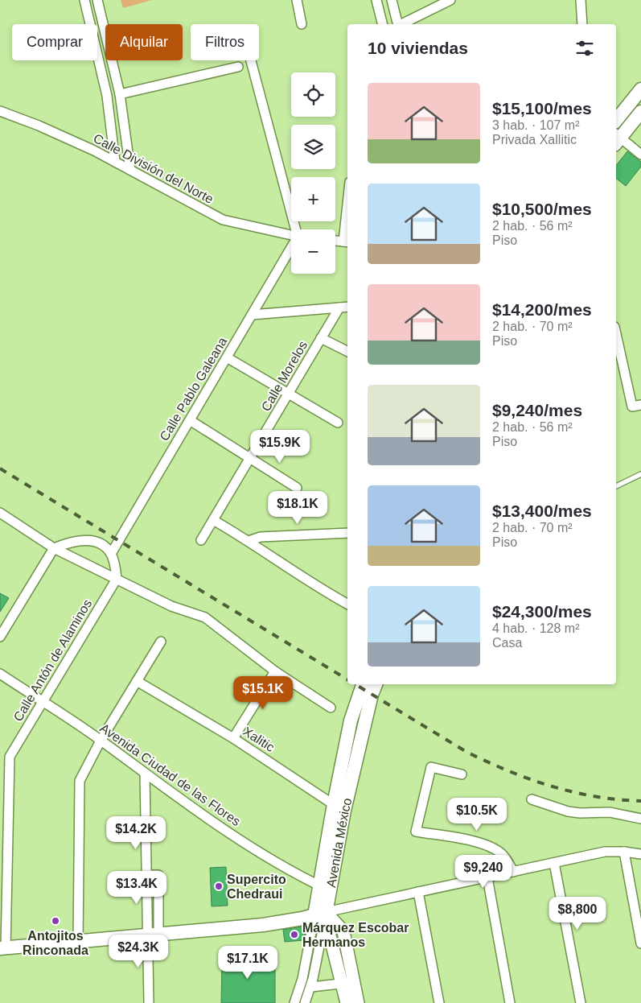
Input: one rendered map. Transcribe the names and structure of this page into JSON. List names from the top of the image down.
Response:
{
  "streets": {
    "main road": ["Avenida México"],
    "street": [
      "Calle División del Norte",
      "Calle Morelos",
      "Calle Pablo Galeana",
      "Calle Antón de Alaminos",
      "Xalitic",
      "Avenida Ciudad de las Flores"
    ]
  },
  "crossings": [
    ["Calle Antón de Alaminos", "Avenida Ciudad de las Flores"],
    ["Xalitic", "Avenida México"],
    ["Avenida Ciudad de las Flores", "Avenida México"]
  ],
  "places": ["Supercito Chedraui", "Antojitos Rinconada", "Márquez Escobar Hermanos"],
  "page": {
    "chip": ["Comprar", "Alquilar", "Filtros"],
    "heading": "10 viviendas",
    "map_buttons": ["+", "−"],
    "list": [
      {
        "name": "$15,100/mes",
        "note": "3 hab. · 107 m² · Privada Xallitic"
      },
      {
        "name": "$10,500/mes",
        "note": "2 hab. · 56 m² · Piso"
      },
      {
        "name": "$14,200/mes",
        "note": "2 hab. · 70 m² · Piso"
      },
      {
        "name": "$9,240/mes",
        "note": "2 hab. · 56 m² · Piso"
      },
      {
        "name": "$13,400/mes",
        "note": "2 hab. · 70 m² · Piso"
      },
      {
        "name": "$24,300/mes",
        "note": "4 hab. · 128 m² · Casa"
      }
    ],
    "price": [
      "$15.9K",
      "$18.1K",
      "$15.1K",
      "$10.5K",
      "$14.2K",
      "$9,240",
      "$13.4K",
      "$8,800",
      "$24.3K",
      "$17.1K"
    ]
  }
}
